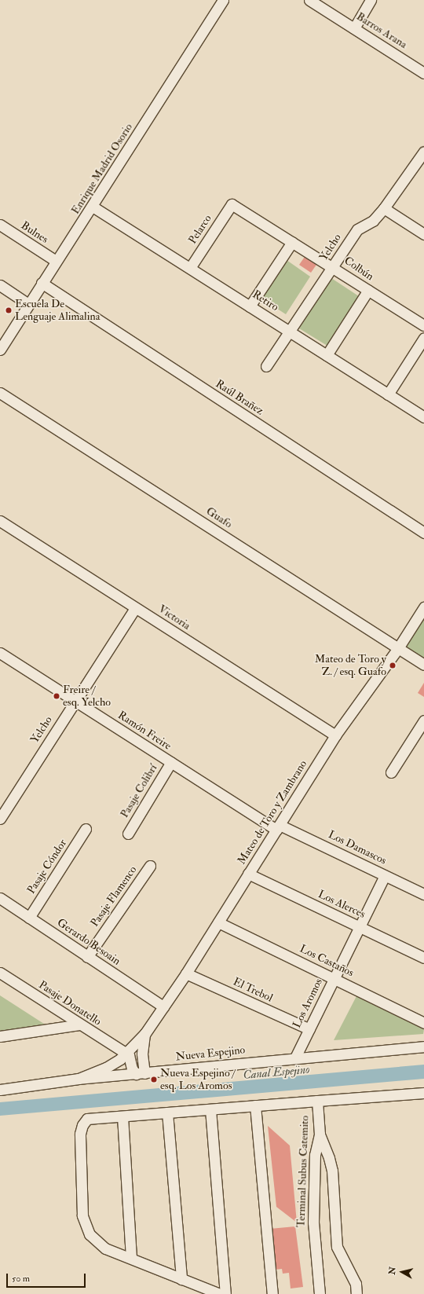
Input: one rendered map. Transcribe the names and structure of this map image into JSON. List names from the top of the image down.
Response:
{
  "streets": {
    "street": [
      "Barros Arana",
      "Enrique Madrid Osorio",
      "Pelarco",
      "Bulnes",
      "Yelcho",
      "Colbún",
      "Retiro",
      "Raúl Brañez",
      "Guafo",
      "Victoria",
      "Ramón Freire",
      "Pasaje Colibrí",
      "Mateo de Toro y Zambrano",
      "Los Damascos",
      "Pasaje Cóndor",
      "Pasaje Flamenco",
      "Los Alerces",
      "Gerardo Besoain",
      "Los Castaños",
      "El Trebol",
      "Pasaje Donatello",
      "Los Aromos",
      "Nueva Espejino",
      "Terminal Subus Catemito"
    ]
  },
  "crossings": [
    ["Enrique Madrid Osorio", "Bulnes"],
    ["Enrique Madrid Osorio", "Retiro"],
    ["Enrique Madrid Osorio", "Raúl Brañez"],
    ["Pelarco", "Colbún"],
    ["Pelarco", "Retiro"],
    ["Yelcho", "Colbún"],
    ["Yelcho", "Retiro"],
    ["Yelcho", "Victoria"],
    ["Yelcho", "Ramón Freire"],
    ["Guafo", "Mateo de Toro y Zambrano"],
    ["Victoria", "Mateo de Toro y Zambrano"],
    ["Ramón Freire", "Pasaje Colibrí"],
    ["Ramón Freire", "Mateo de Toro y Zambrano"],
    ["Ramón Freire", "Los Damascos"],
    ["Mateo de Toro y Zambrano", "Los Damascos"],
    ["Mateo de Toro y Zambrano", "Los Alerces"],
    ["Mateo de Toro y Zambrano", "Gerardo Besoain"],
    ["Mateo de Toro y Zambrano", "Los Castaños"],
    ["Mateo de Toro y Zambrano", "El Trebol"],
    ["Mateo de Toro y Zambrano", "Pasaje Donatello"],
    ["Mateo de Toro y Zambrano", "Nueva Espejino"],
    ["Los Damascos", "Los Aromos"],
    ["Pasaje Cóndor", "Gerardo Besoain"],
    ["Pasaje Flamenco", "Gerardo Besoain"],
    ["Los Alerces", "Los Aromos"],
    ["Los Castaños", "Los Aromos"],
    ["El Trebol", "Los Aromos"],
    ["Los Aromos", "Nueva Espejino"]
  ],
  "water": ["Canal Espejino"],
  "places": [
    "Escuela De Lenguaje Alimalina",
    "Mateo de Toro y Z. / esq. Guafo",
    "Freire / esq. Yelcho",
    "Nueva Espejino / esq. Los Aromos"
  ],
  "scale_bar": "50 m",
  "north": "left"
}
